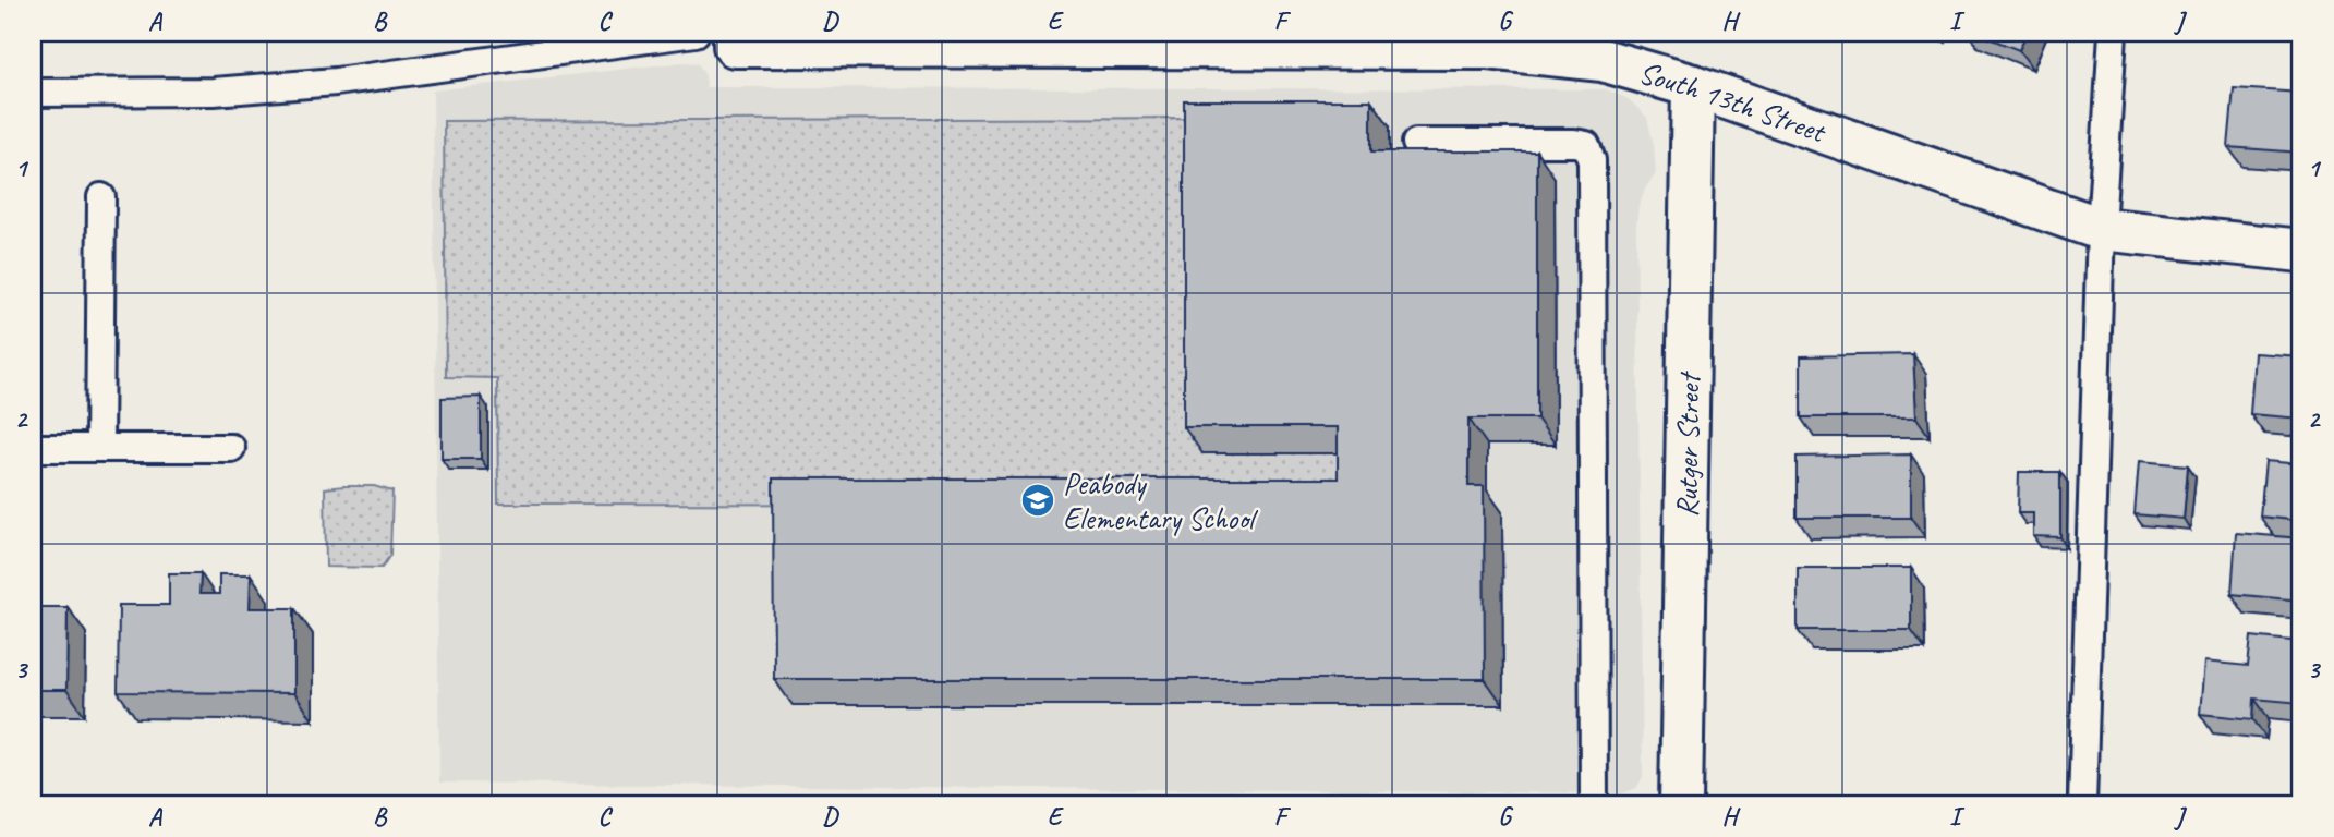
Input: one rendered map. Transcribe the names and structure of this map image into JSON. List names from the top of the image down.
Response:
{
  "streets": {
    "street": ["South 13th Street", "Rutger Street"]
  },
  "crossings": [
    ["South 13th Street", "Rutger Street"]
  ],
  "places": {
    "school or university": ["Peabody Elementary School"]
  },
  "grid": {
    "columns": [
      "A",
      "B",
      "C",
      "D",
      "E",
      "F",
      "G",
      "H",
      "I",
      "J"
    ],
    "rows": ["1", "2", "3"]
  }
}
